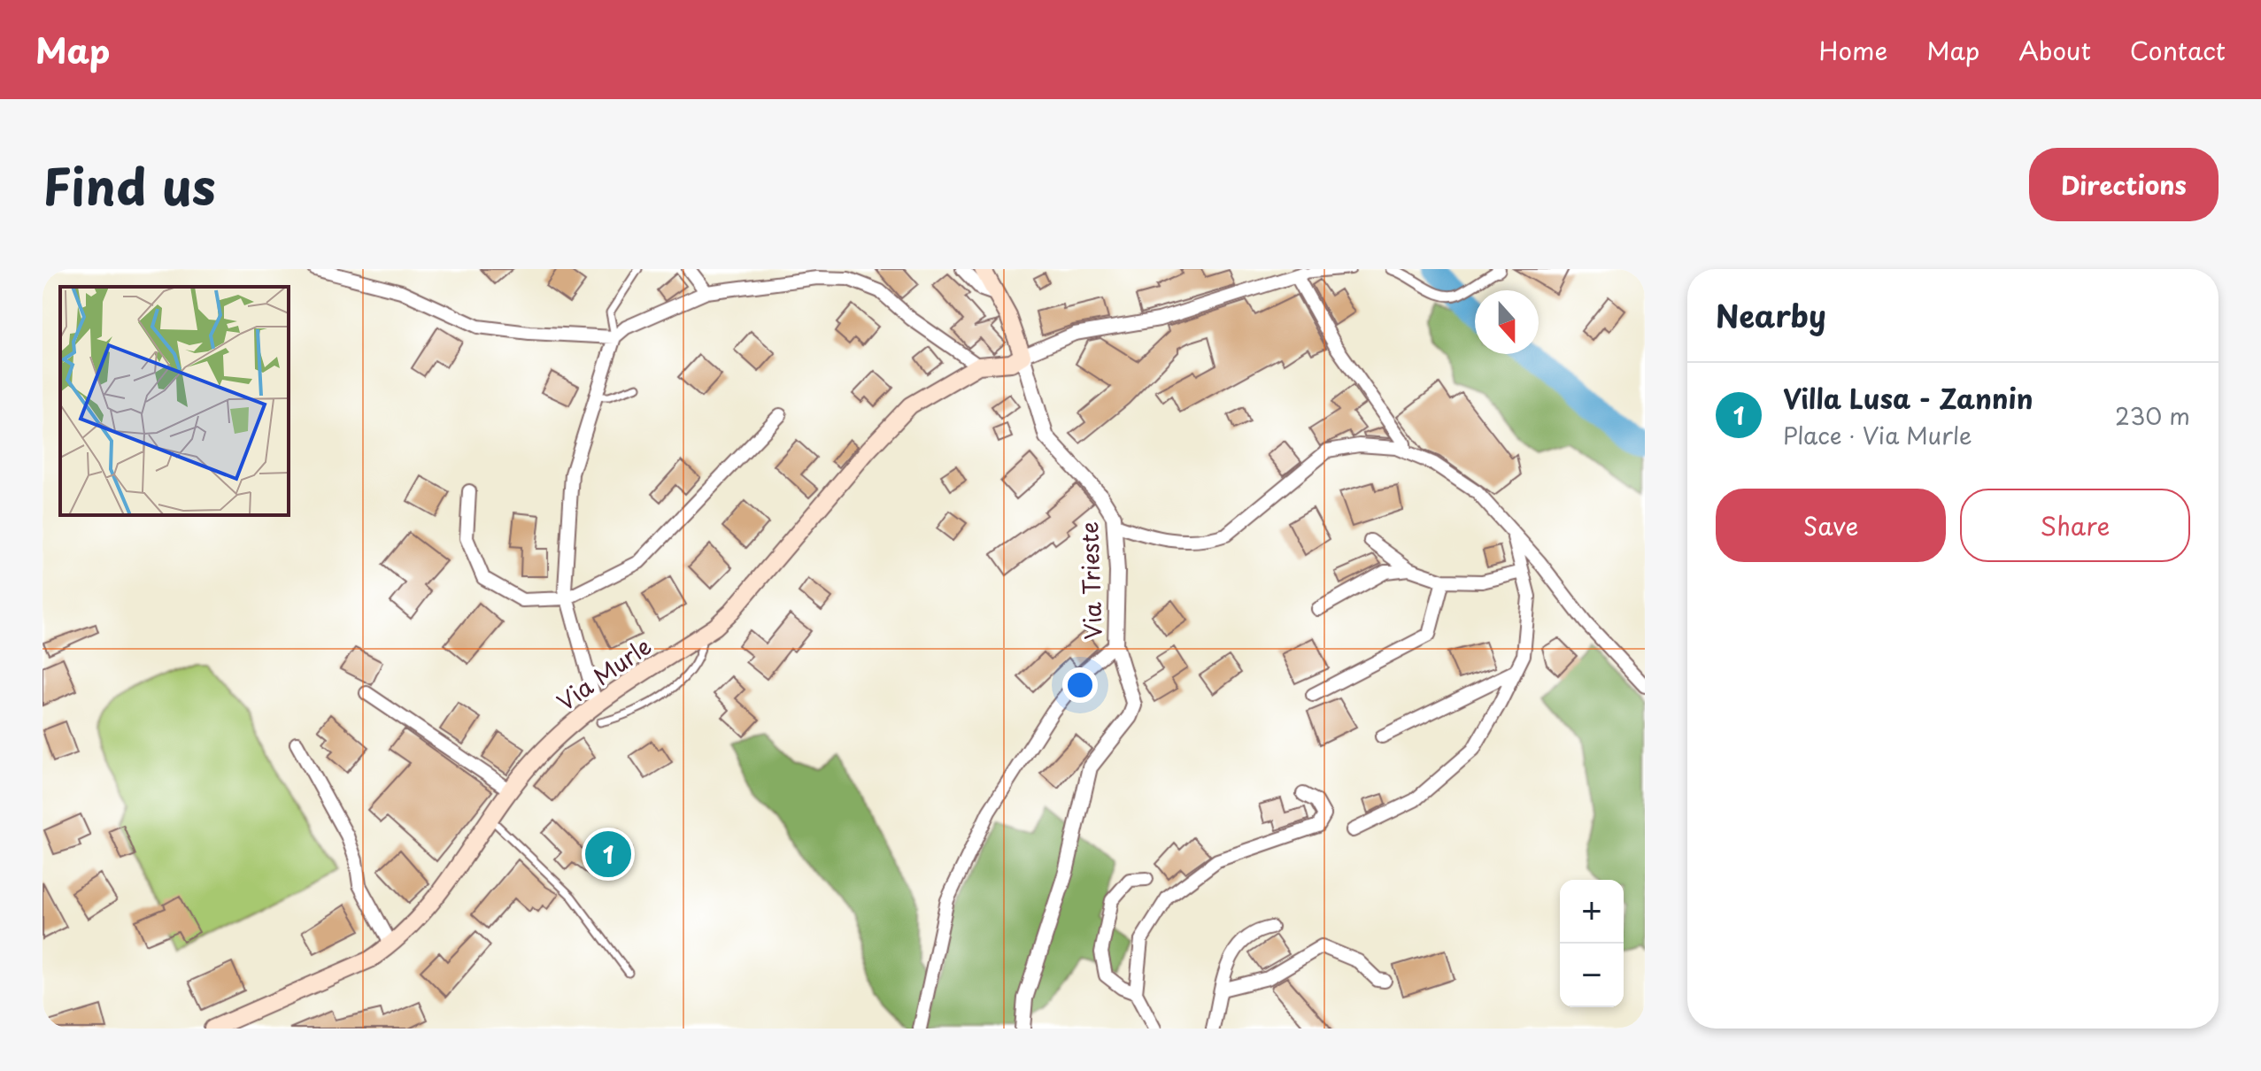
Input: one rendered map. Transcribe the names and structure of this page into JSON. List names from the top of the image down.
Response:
{
  "streets": {
    "main road": ["Via Trieste", "Via Murle"]
  },
  "crossings": [
    ["Via Trieste", "Via Murle"]
  ],
  "north": "bottom",
  "page": {
    "header": "Map",
    "nav": [
      "Home",
      "Map",
      "About",
      "Contact"
    ],
    "title": "Find us",
    "buttons": [
      "Directions",
      ["Save", "Share"]
    ],
    "heading": "Nearby",
    "list": [
      {
        "mark": "1",
        "name": "Villa Lusa - Zannin",
        "note": "Place · Via Murle",
        "value": "230 m"
      }
    ],
    "pins": "1",
    "map_buttons": ["+", "−"]
  }
}
